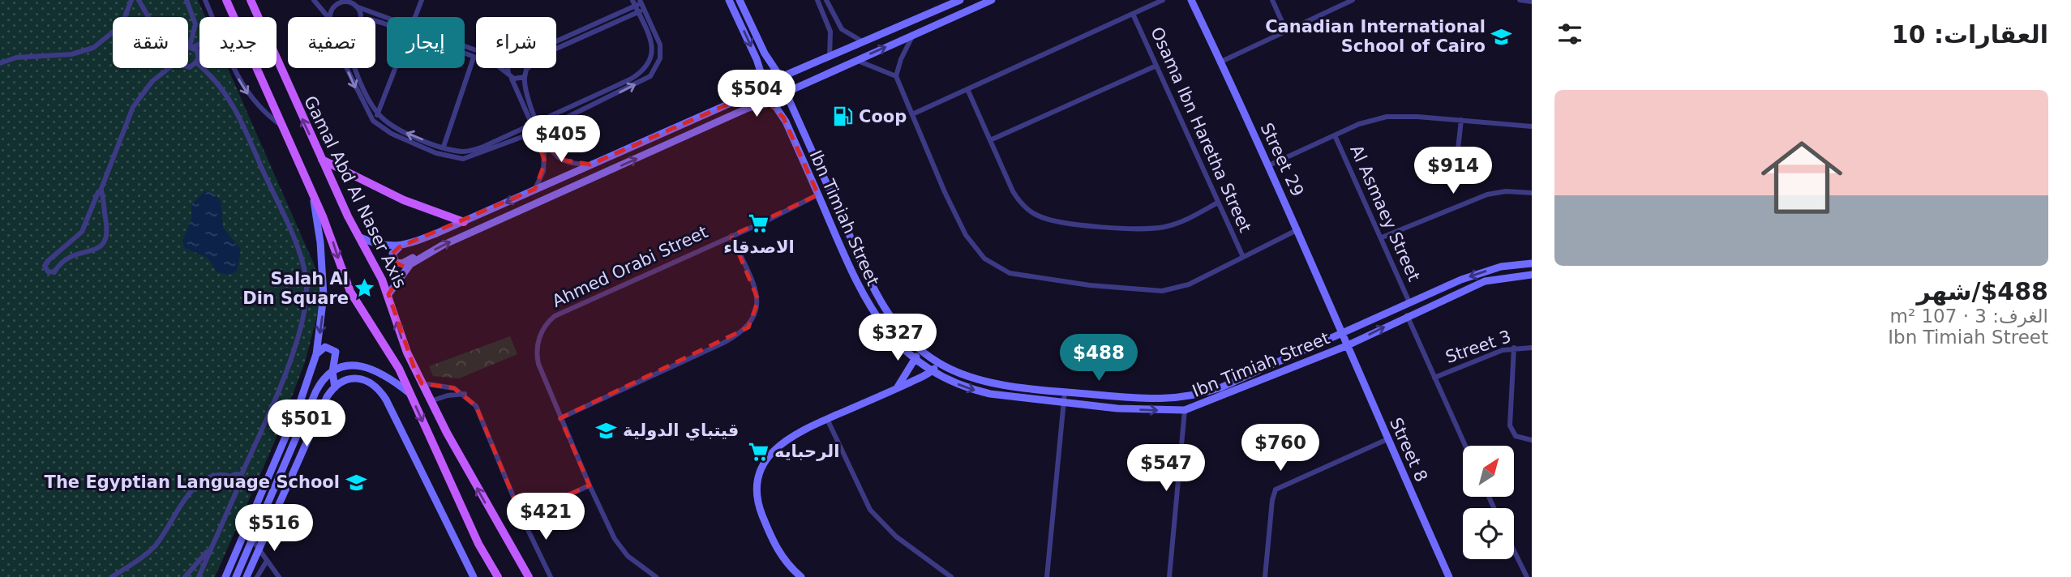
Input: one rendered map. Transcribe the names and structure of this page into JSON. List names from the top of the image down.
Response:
{
  "streets": {
    "main road": ["Gamal Abd Al Naser Axis"],
    "street": [
      "Osama Ibn Haretha Street",
      "Street 29",
      "Al Asmaey Street",
      "Ibn Timiah Street",
      "Ahmed Orabi Street",
      "Street 3",
      "Street 8"
    ]
  },
  "crossings": [
    ["Street 29", "Ibn Timiah Street"],
    ["Street 29", "Street 8"],
    ["Al Asmaey Street", "Ibn Timiah Street"],
    ["Ibn Timiah Street", "Ahmed Orabi Street"],
    ["Ibn Timiah Street", "Street 8"]
  ],
  "places": {
    "school or university": ["Canadian International School of Cairo", "قيتباي الدولية", "The Egyptian Language School"],
    "fuel station": ["Coop"],
    "supermarket": ["الاصدقاء", "الرحبايه"],
    "place": ["Salah Al Din Square"]
  },
  "north": "top right",
  "page": {
    "heading": "العقارات: 10",
    "chip": [
      "شراء",
      "إيجار",
      "تصفية",
      "جديد",
      "شقة"
    ],
    "list": [
      {
        "name": "$488/شهر",
        "note": "الغرف: 3 · 107 m² · Ibn Timiah Street"
      }
    ],
    "price": [
      "$504",
      "$405",
      "$914",
      "$327",
      "$488",
      "$501",
      "$760",
      "$547",
      "$421",
      "$516"
    ]
  }
}
